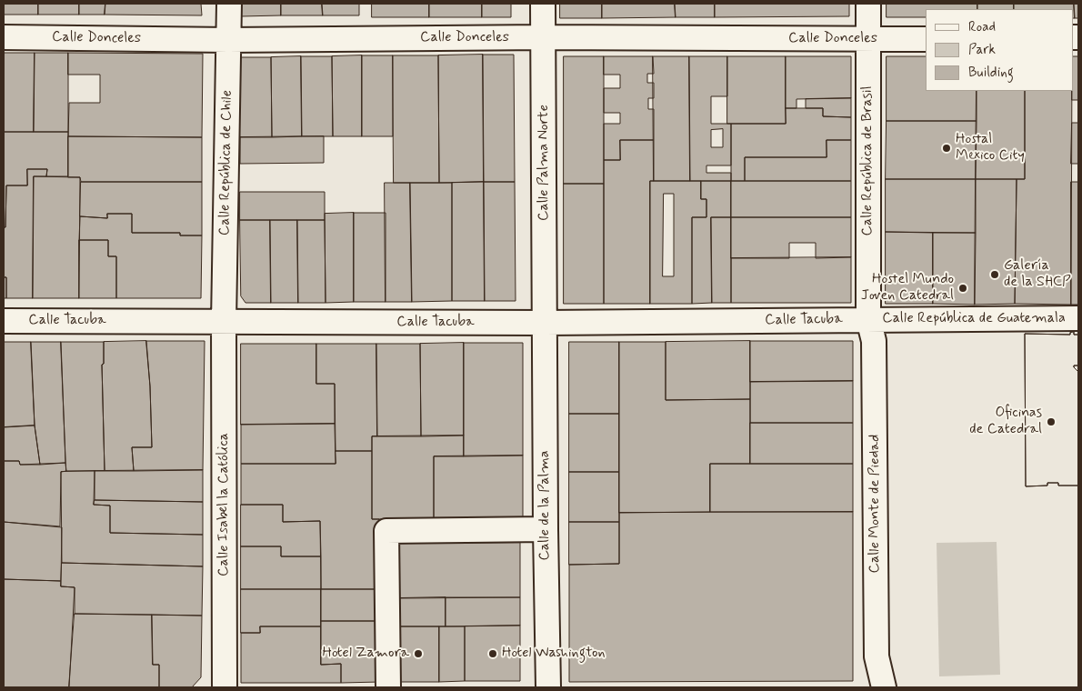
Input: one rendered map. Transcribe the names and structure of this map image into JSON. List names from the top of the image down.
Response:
{
  "streets": {
    "street": [
      "Calle Donceles",
      "Calle República de Brasil",
      "Calle República de Chile",
      "Calle Palma Norte",
      "Calle República de Guatemala",
      "Calle Tacuba",
      "Calle Monte de Piedad",
      "Calle Isabel la Católica",
      "Calle de la Palma"
    ]
  },
  "crossings": [
    ["Calle Donceles", "Calle República de Brasil"],
    ["Calle Donceles", "Calle República de Chile"],
    ["Calle Donceles", "Calle Palma Norte"],
    ["Calle República de Brasil", "Calle República de Guatemala"],
    ["Calle República de Brasil", "Calle Tacuba"],
    ["Calle República de Brasil", "Calle Monte de Piedad"],
    ["Calle República de Chile", "Calle Tacuba"],
    ["Calle República de Chile", "Calle Isabel la Católica"],
    ["Calle Palma Norte", "Calle Tacuba"],
    ["Calle Palma Norte", "Calle de la Palma"],
    ["Calle República de Guatemala", "Calle Tacuba"],
    ["Calle República de Guatemala", "Calle Monte de Piedad"],
    ["Calle Tacuba", "Calle Monte de Piedad"],
    ["Calle Tacuba", "Calle Isabel la Católica"],
    ["Calle Tacuba", "Calle de la Palma"]
  ],
  "places": [
    "Hostal Mexico City",
    "Galería de la SHCP",
    "Hostel Mundo Joven Catedral",
    "Oficinas de Catedral",
    "Hotel Zamora",
    "Hotel Washington"
  ],
  "legend": ["Road", "Park", "Building"]
}
